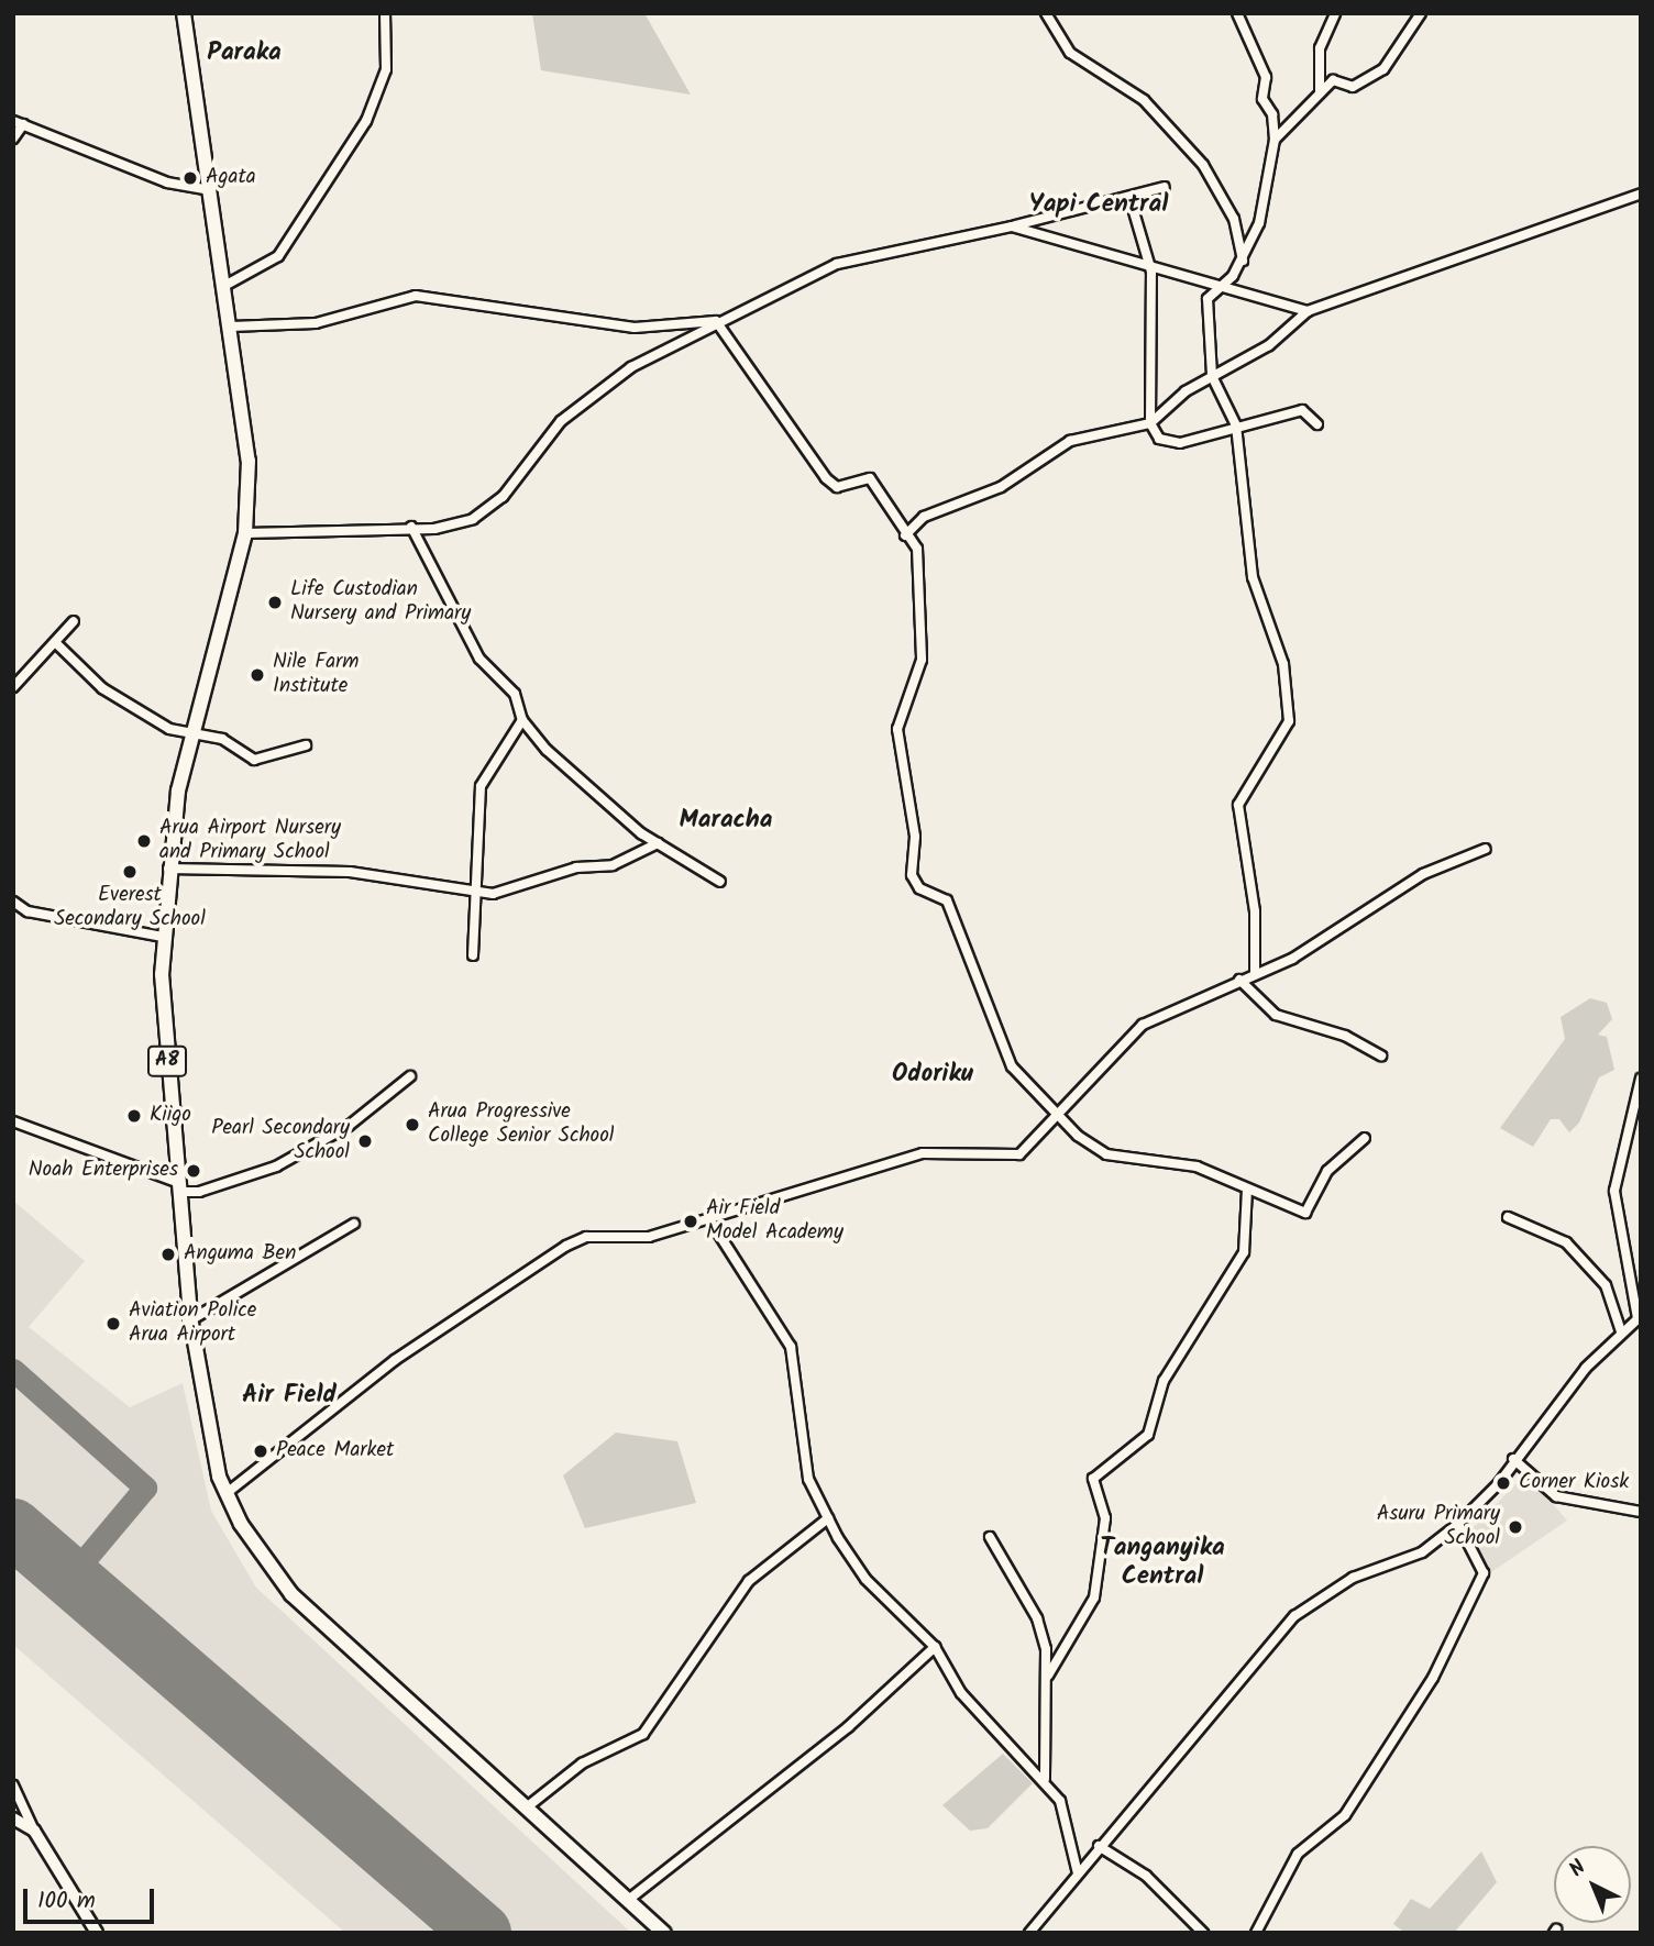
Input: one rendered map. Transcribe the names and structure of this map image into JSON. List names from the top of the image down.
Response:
{
  "streets": {
    "main road": ["A8"]
  },
  "districts": [
    "Paraka",
    "Yapi Central",
    "Maracha",
    "Odoriku",
    "Air Field",
    "Tanganyika Central"
  ],
  "places": [
    "Agata",
    "Life Custodian Nursery and Primary",
    "Nile Farm Institute",
    "Arua Airport Nursery and Primary School",
    "Everest Secondary School",
    "Kiigo",
    "Arua Progressive College Senior School",
    "Pearl Secondary School",
    "Noah Enterprises",
    "Air Field Model Academy",
    "Anguma Ben",
    "Aviation Police Arua Airport",
    "Peace Market",
    "Corner Kiosk",
    "Asuru Primary School"
  ],
  "scale_bar": "100 m",
  "north": "top left"
}
